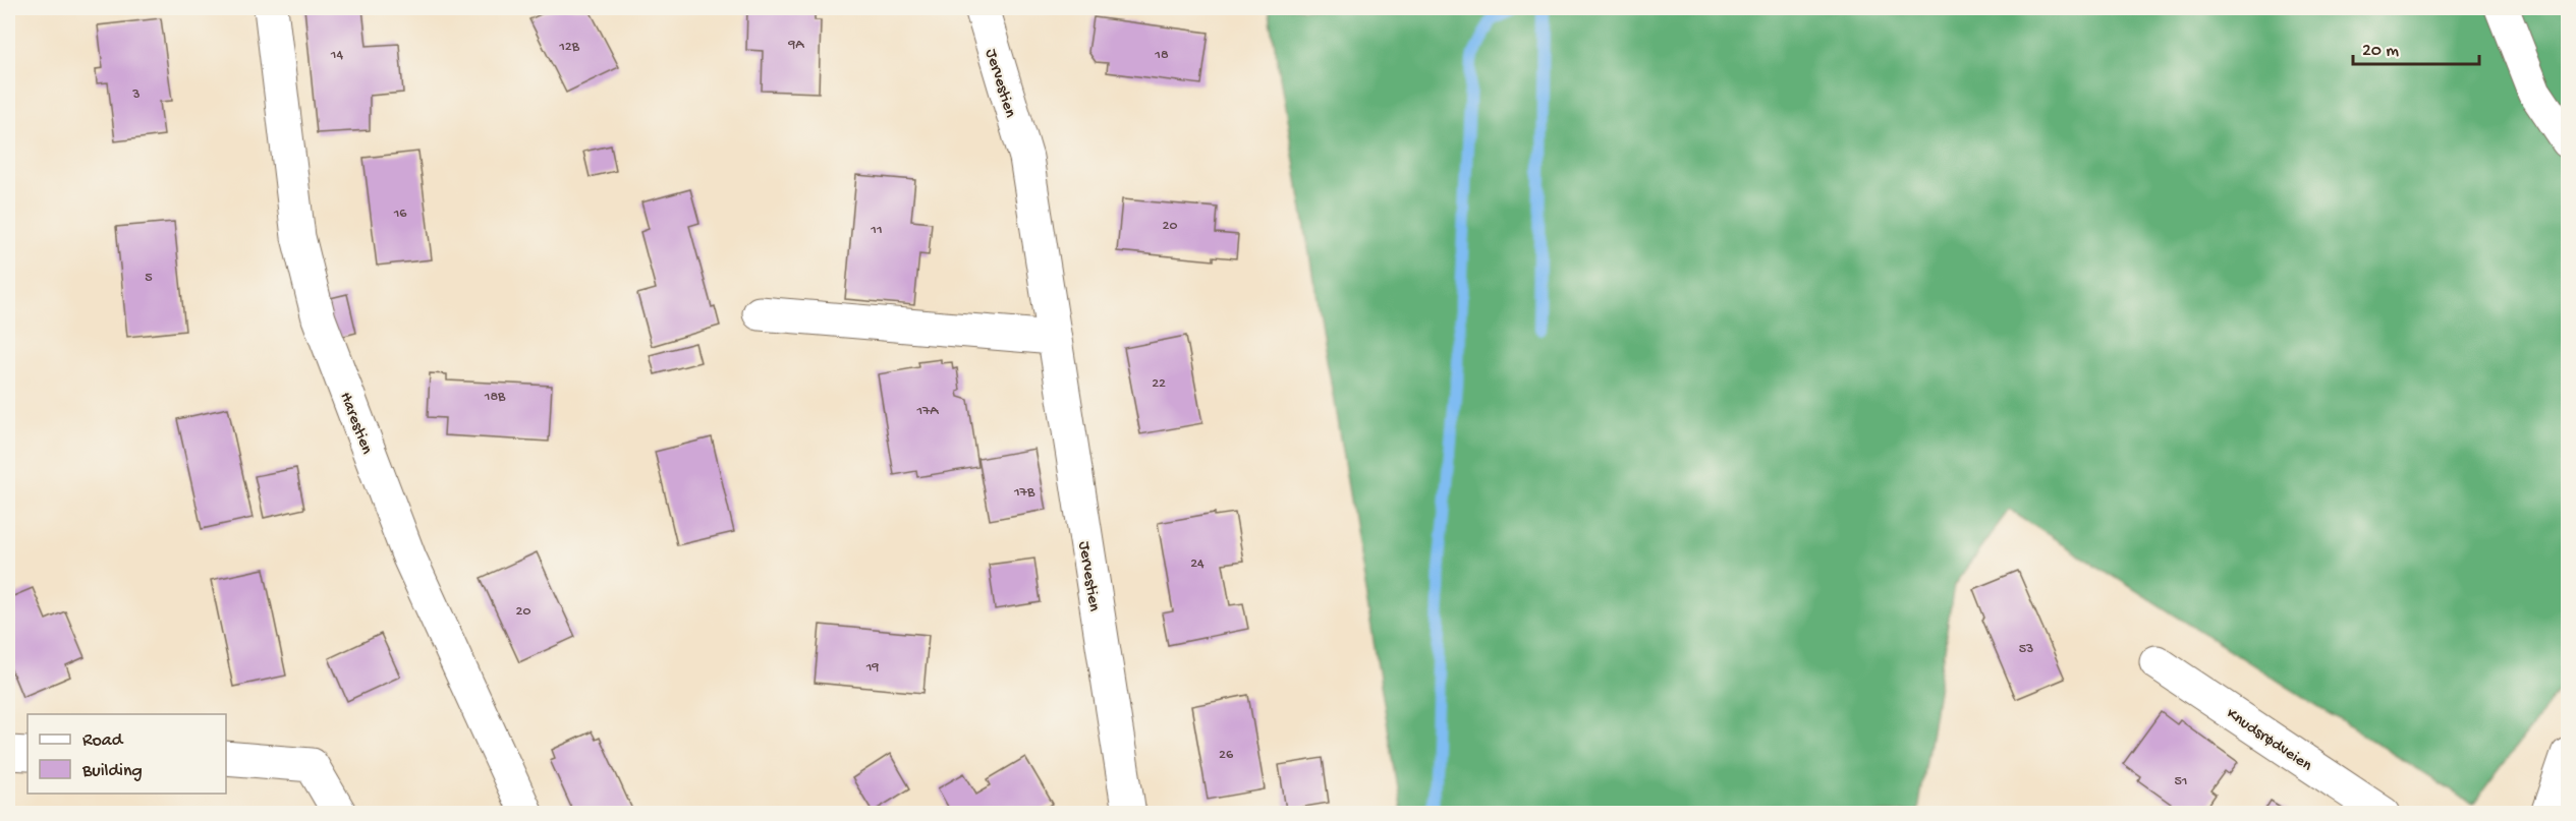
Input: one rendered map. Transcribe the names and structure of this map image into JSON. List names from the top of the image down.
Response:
{
  "streets": {
    "street": ["Jervestien", "Harestien", "Knudsrødveien"]
  },
  "house_numbers": [
    "9A",
    "12B",
    "14",
    "18",
    "3",
    "16",
    "20",
    "11",
    "5",
    "22",
    "18B",
    "17A",
    "17B",
    "24",
    "20",
    "53",
    "19",
    "26",
    "51"
  ],
  "legend": ["Road", "Building"],
  "scale_bar": "20 m"
}
